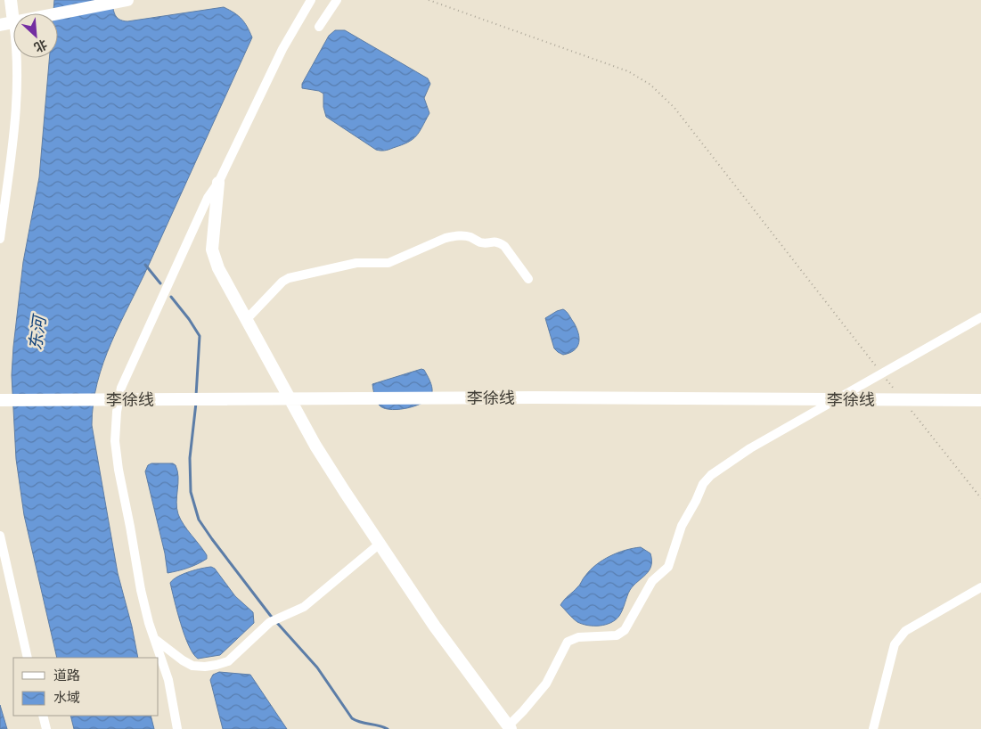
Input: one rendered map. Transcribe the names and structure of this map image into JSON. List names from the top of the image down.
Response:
{
  "streets": {
    "main road": ["李徐线"]
  },
  "water": ["东河"],
  "legend": ["道路", "水域"],
  "north": "bottom right"
}
